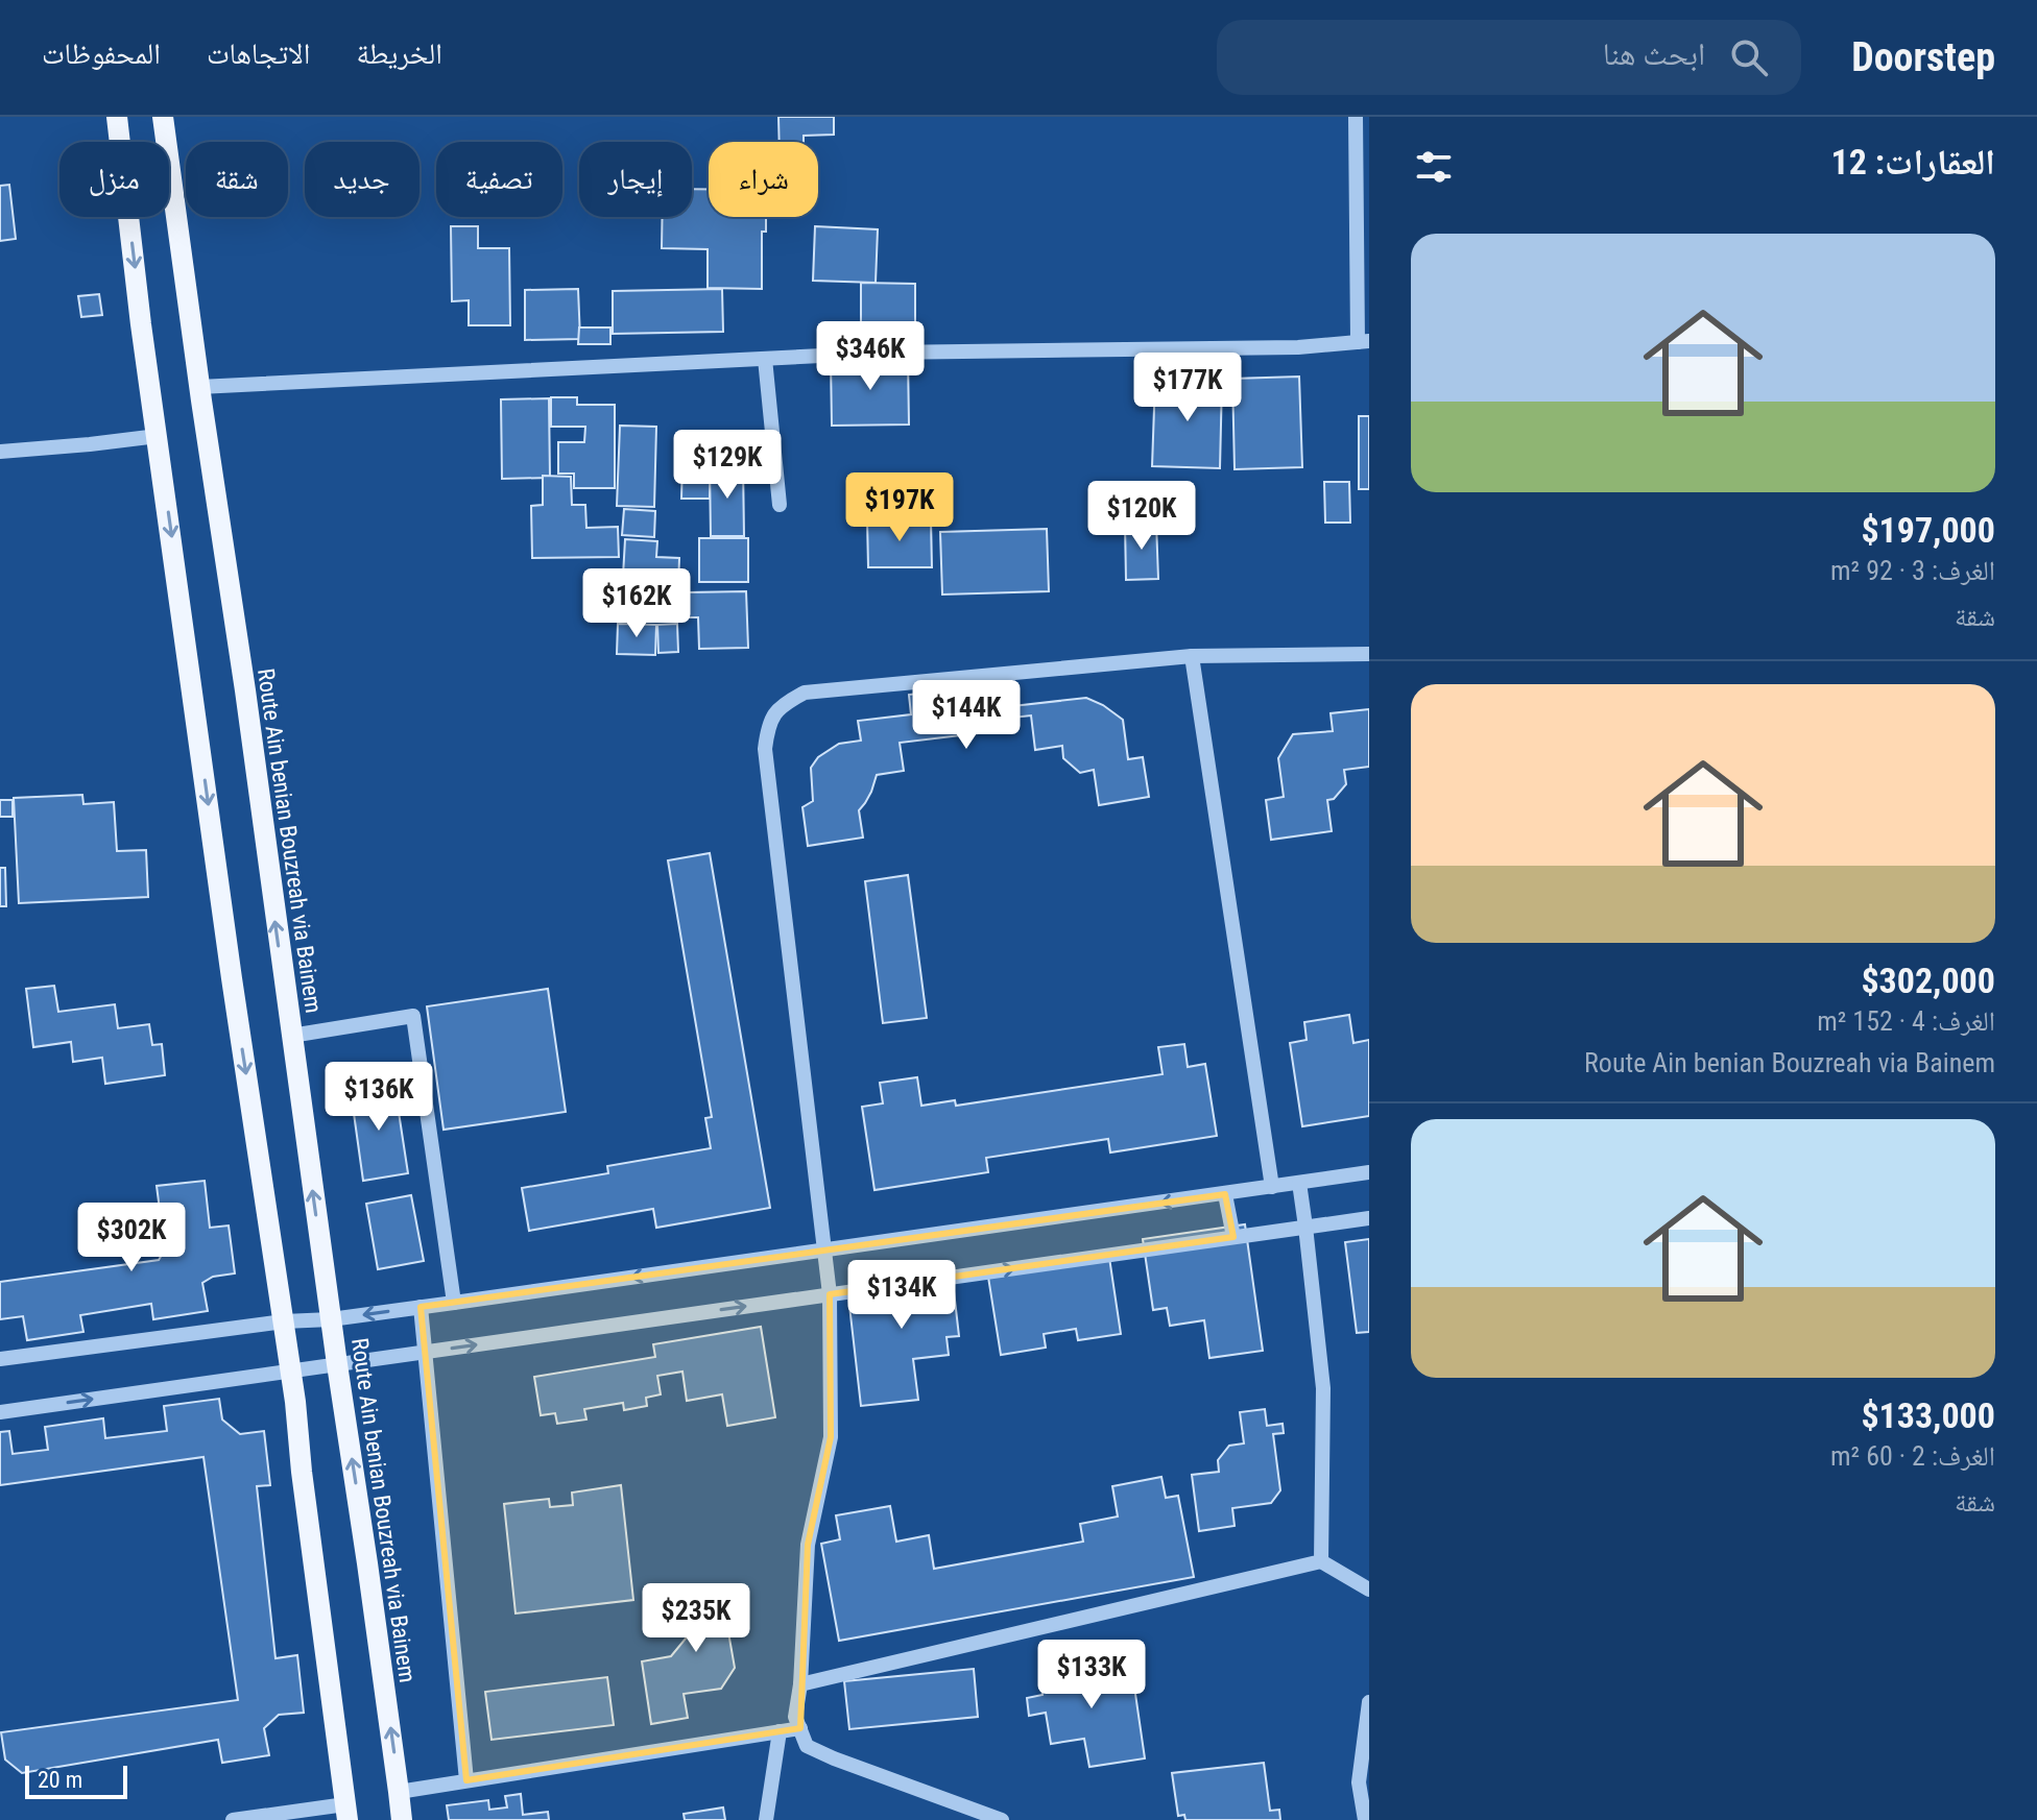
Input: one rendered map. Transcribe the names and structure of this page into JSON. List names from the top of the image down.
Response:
{
  "streets": {
    "main road": ["Route Ain benian Bouzreah via Bainem"]
  },
  "scale_bar": "20 m",
  "page": {
    "header": "Doorstep",
    "search": "ابحث هنا",
    "nav": ["الخريطة", "الاتجاهات", "المحفوظات"],
    "heading": "العقارات: 12",
    "chip": [
      "شراء",
      "إيجار",
      "تصفية",
      "جديد",
      "شقة",
      "منزل"
    ],
    "list": [
      {
        "name": "$197,000",
        "note": "الغرف: 3 · 92 m² · شقة"
      },
      {
        "name": "$302,000",
        "note": "الغرف: 4 · 152 m² · Route Ain benian Bouzreah via Bainem"
      },
      {
        "name": "$133,000",
        "note": "الغرف: 2 · 60 m² · شقة"
      }
    ],
    "price": [
      "$346K",
      "$177K",
      "$129K",
      "$197K",
      "$120K",
      "$162K",
      "$144K",
      "$136K",
      "$302K",
      "$134K",
      "$235K",
      "$133K"
    ],
    "scale": "20 m"
  }
}
